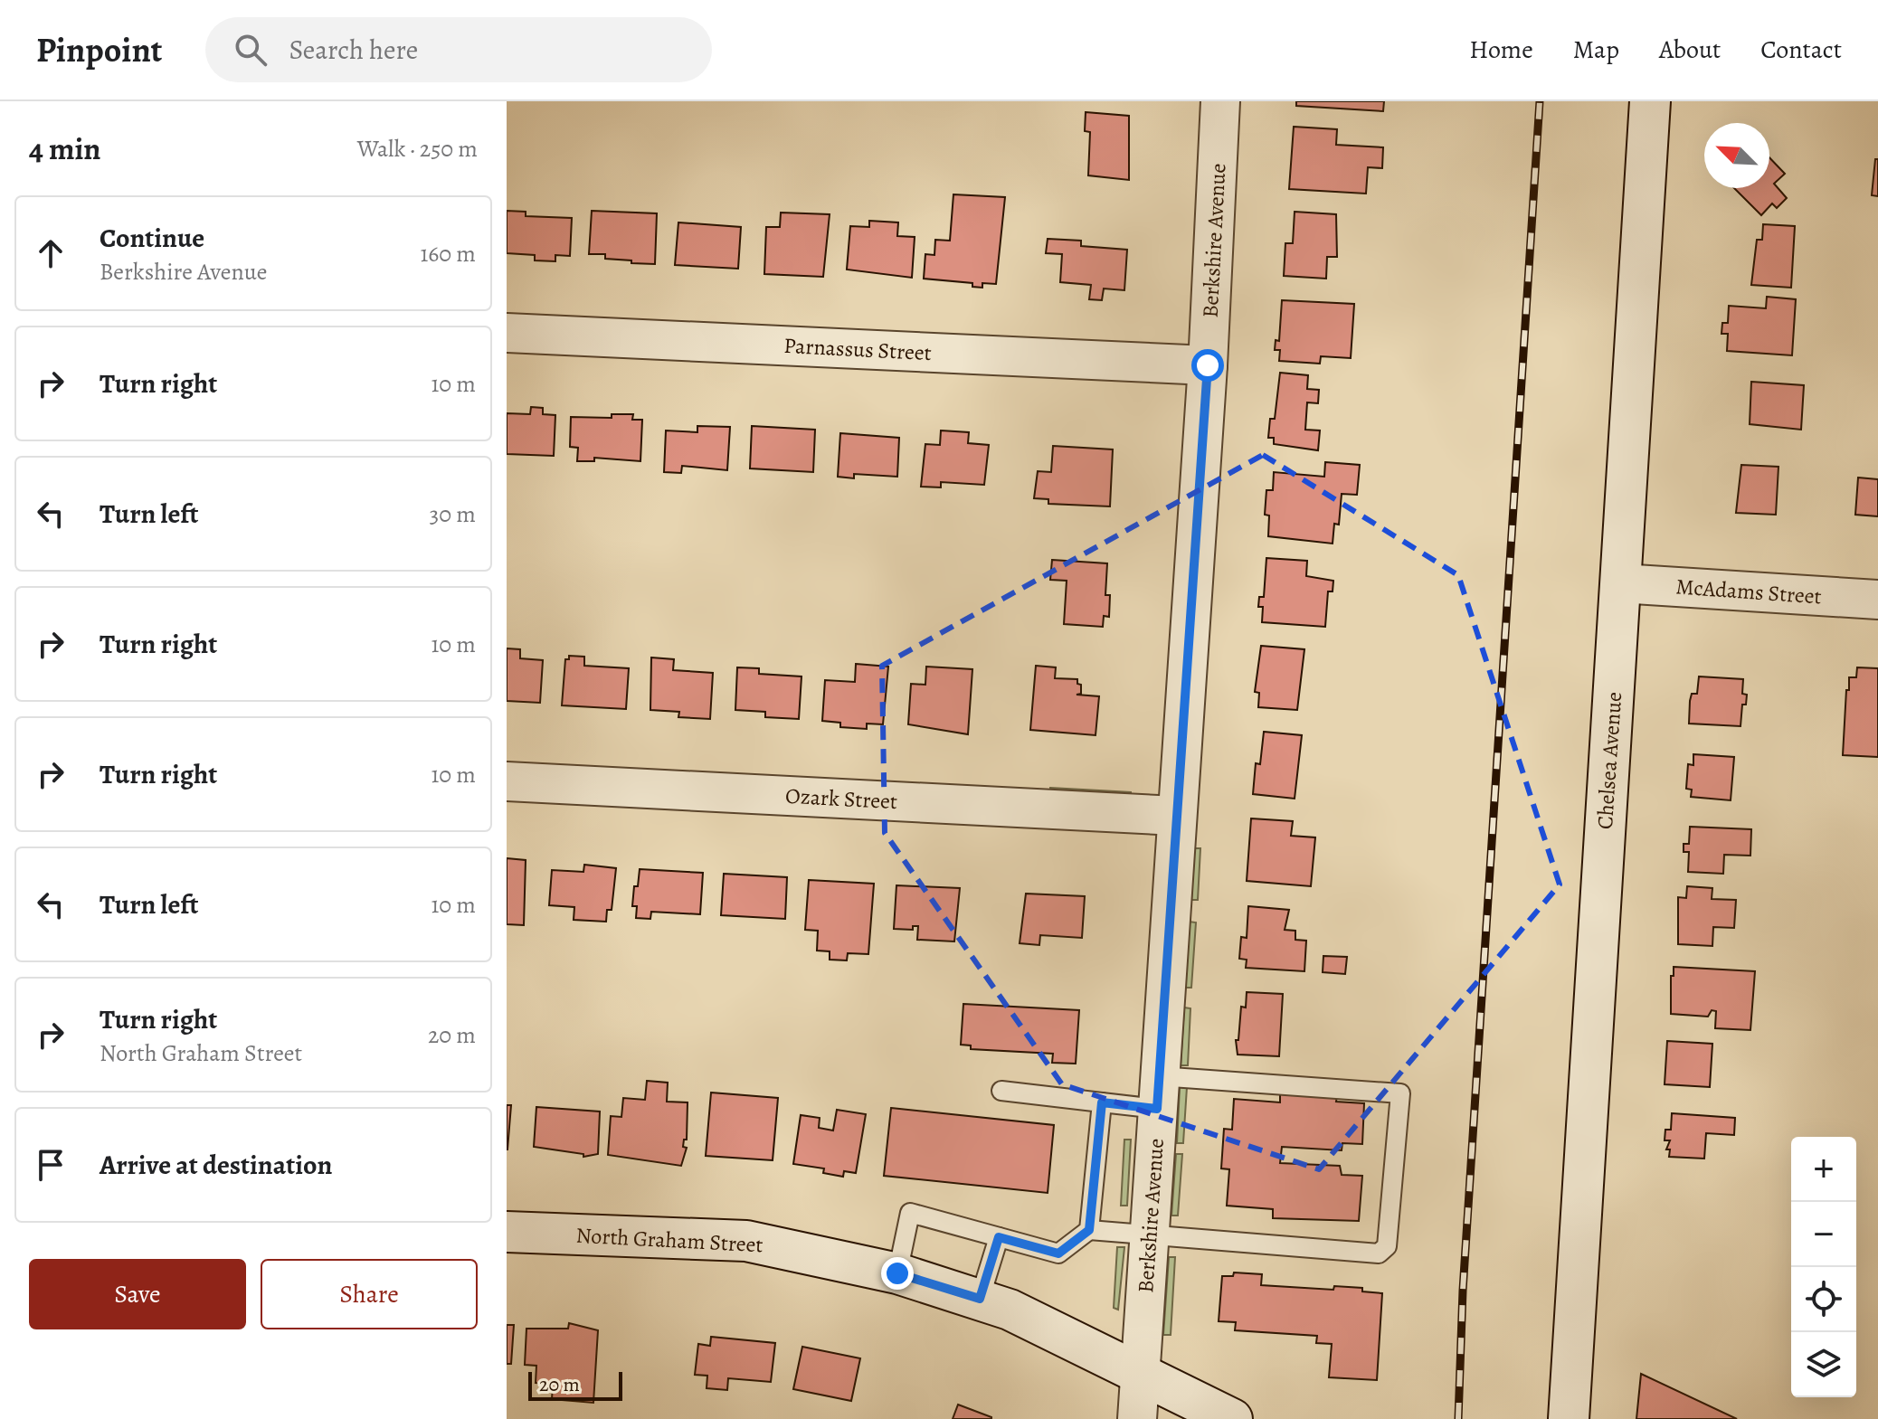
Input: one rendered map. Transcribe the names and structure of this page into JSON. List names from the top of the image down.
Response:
{
  "streets": {
    "street": [
      "Berkshire Avenue",
      "Parnassus Street",
      "McAdams Street",
      "Chelsea Avenue",
      "Ozark Street",
      "North Graham Street"
    ]
  },
  "crossings": [
    ["Berkshire Avenue", "Parnassus Street"],
    ["Berkshire Avenue", "Ozark Street"],
    ["Berkshire Avenue", "North Graham Street"],
    ["McAdams Street", "Chelsea Avenue"]
  ],
  "scale_bar": "20 m",
  "north": "top left",
  "page": {
    "header": "Pinpoint",
    "search": "Search here",
    "nav": [
      "Home",
      "Map",
      "About",
      "Contact"
    ],
    "heading": ["4 min", "Walk · 250 m"],
    "list": [
      ["Continue", "Berkshire Avenue", "160 m"],
      ["Turn right", "10 m"],
      ["Turn left", "30 m"],
      ["Turn right", "10 m"],
      ["Turn right", "10 m"],
      ["Turn left", "10 m"],
      ["Turn right", "North Graham Street", "20 m"],
      "Arrive at destination"
    ],
    "map_buttons": ["+", "−"],
    "buttons": ["Save", "Share"],
    "scale": "20 m"
  }
}
